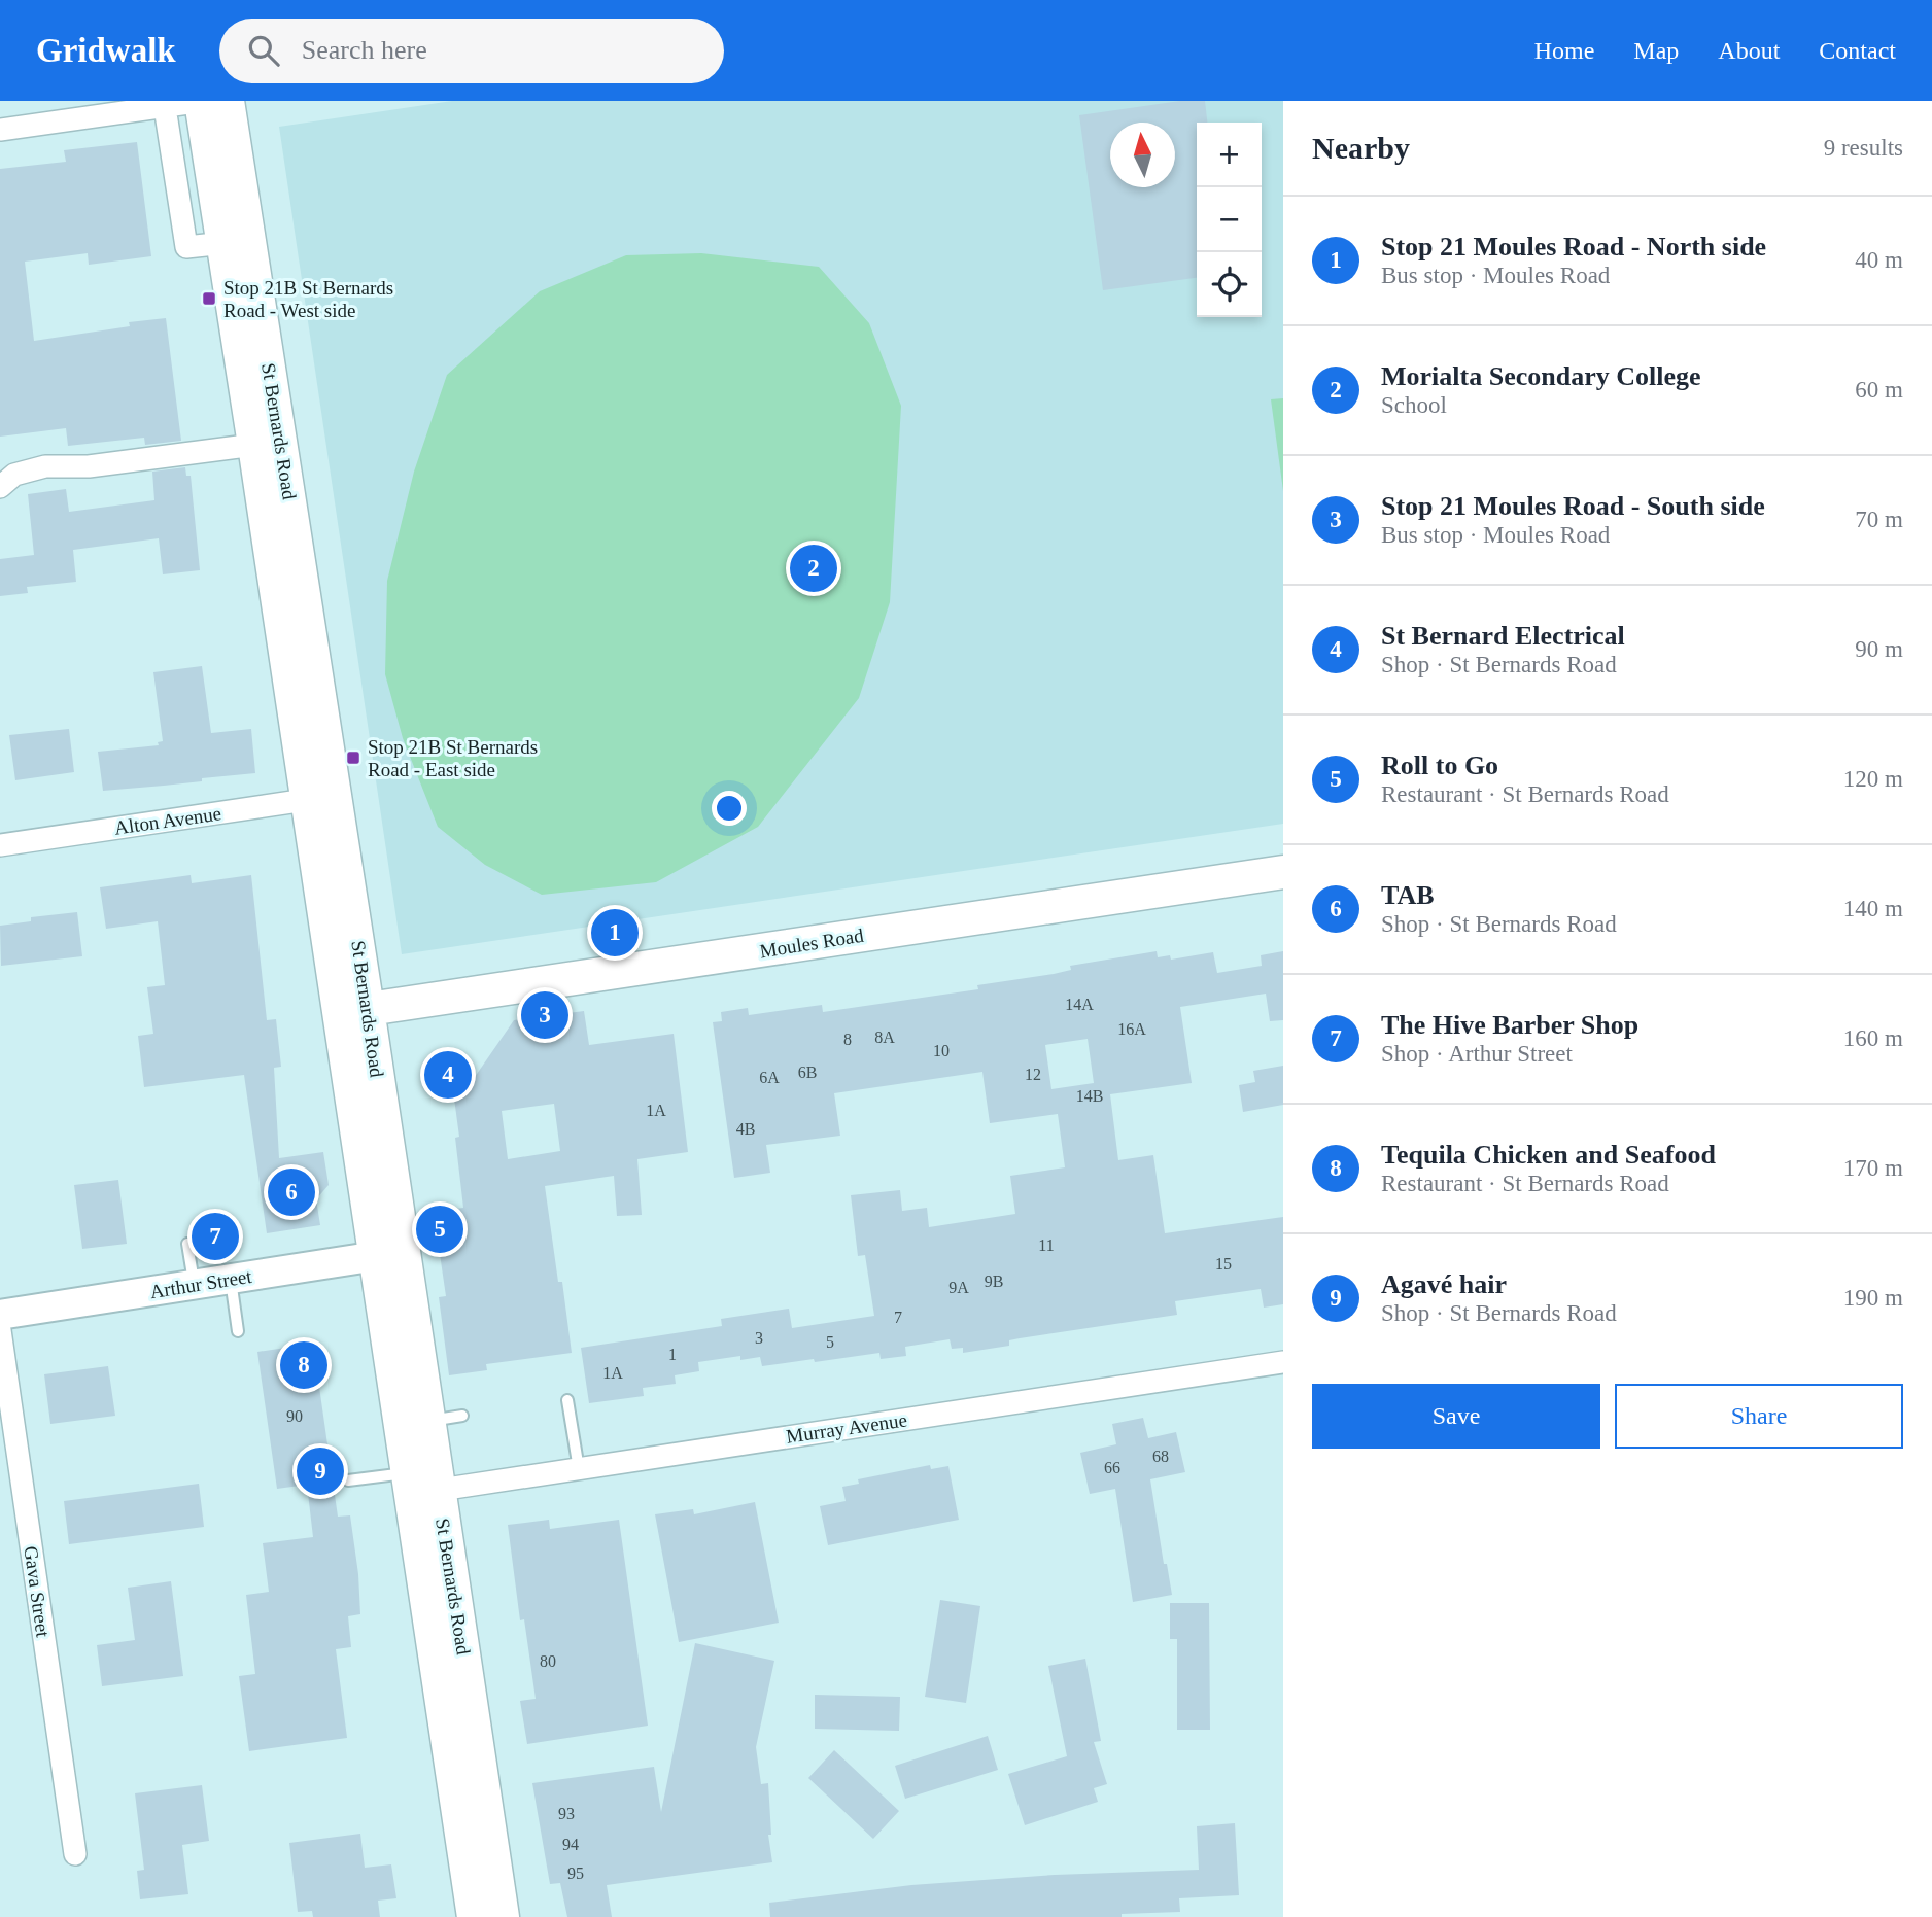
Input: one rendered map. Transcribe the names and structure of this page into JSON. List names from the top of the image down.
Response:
{
  "streets": {
    "main road": ["St Bernards Road", "Moules Road"],
    "street": [
      "Alton Avenue",
      "Arthur Street",
      "Murray Avenue",
      "Gava Street"
    ]
  },
  "crossings": [
    ["St Bernards Road", "Alton Avenue"],
    ["St Bernards Road", "Moules Road"],
    ["St Bernards Road", "Arthur Street"],
    ["St Bernards Road", "Murray Avenue"]
  ],
  "places": {
    "transit": ["Stop 21B St Bernards Road - West side", "Stop 21B St Bernards Road - East side"]
  },
  "house_numbers": [
    "14A",
    "16A",
    "8A",
    "8",
    "10",
    "6B",
    "12",
    "6A",
    "14B",
    "1A",
    "4B",
    "11",
    "15",
    "9B",
    "9A",
    "7",
    "3",
    "5",
    "1",
    "1A",
    "90",
    "68",
    "66",
    "80",
    "93",
    "94",
    "95"
  ],
  "north": "top",
  "page": {
    "header": "Gridwalk",
    "search": "Search here",
    "nav": [
      "Home",
      "Map",
      "About",
      "Contact"
    ],
    "heading": ["Nearby", "9 results"],
    "map_buttons": ["+", "−"],
    "list": [
      {
        "mark": "1",
        "name": "Stop 21 Moules Road - North side",
        "note": "Bus stop · Moules Road",
        "value": "40 m"
      },
      {
        "mark": "2",
        "name": "Morialta Secondary College",
        "note": "School",
        "value": "60 m"
      },
      {
        "mark": "3",
        "name": "Stop 21 Moules Road - South side",
        "note": "Bus stop · Moules Road",
        "value": "70 m"
      },
      {
        "mark": "4",
        "name": "St Bernard Electrical",
        "note": "Shop · St Bernards Road",
        "value": "90 m"
      },
      {
        "mark": "5",
        "name": "Roll to Go",
        "note": "Restaurant · St Bernards Road",
        "value": "120 m"
      },
      {
        "mark": "6",
        "name": "TAB",
        "note": "Shop · St Bernards Road",
        "value": "140 m"
      },
      {
        "mark": "7",
        "name": "The Hive Barber Shop",
        "note": "Shop · Arthur Street",
        "value": "160 m"
      },
      {
        "mark": "8",
        "name": "Tequila Chicken and Seafood",
        "note": "Restaurant · St Bernards Road",
        "value": "170 m"
      },
      {
        "mark": "9",
        "name": "Agavé hair",
        "note": "Shop · St Bernards Road",
        "value": "190 m"
      }
    ],
    "pins": [
      "2",
      "1",
      "3",
      "4",
      "6",
      "5",
      "7",
      "8",
      "9"
    ],
    "buttons": ["Save", "Share"]
  }
}
